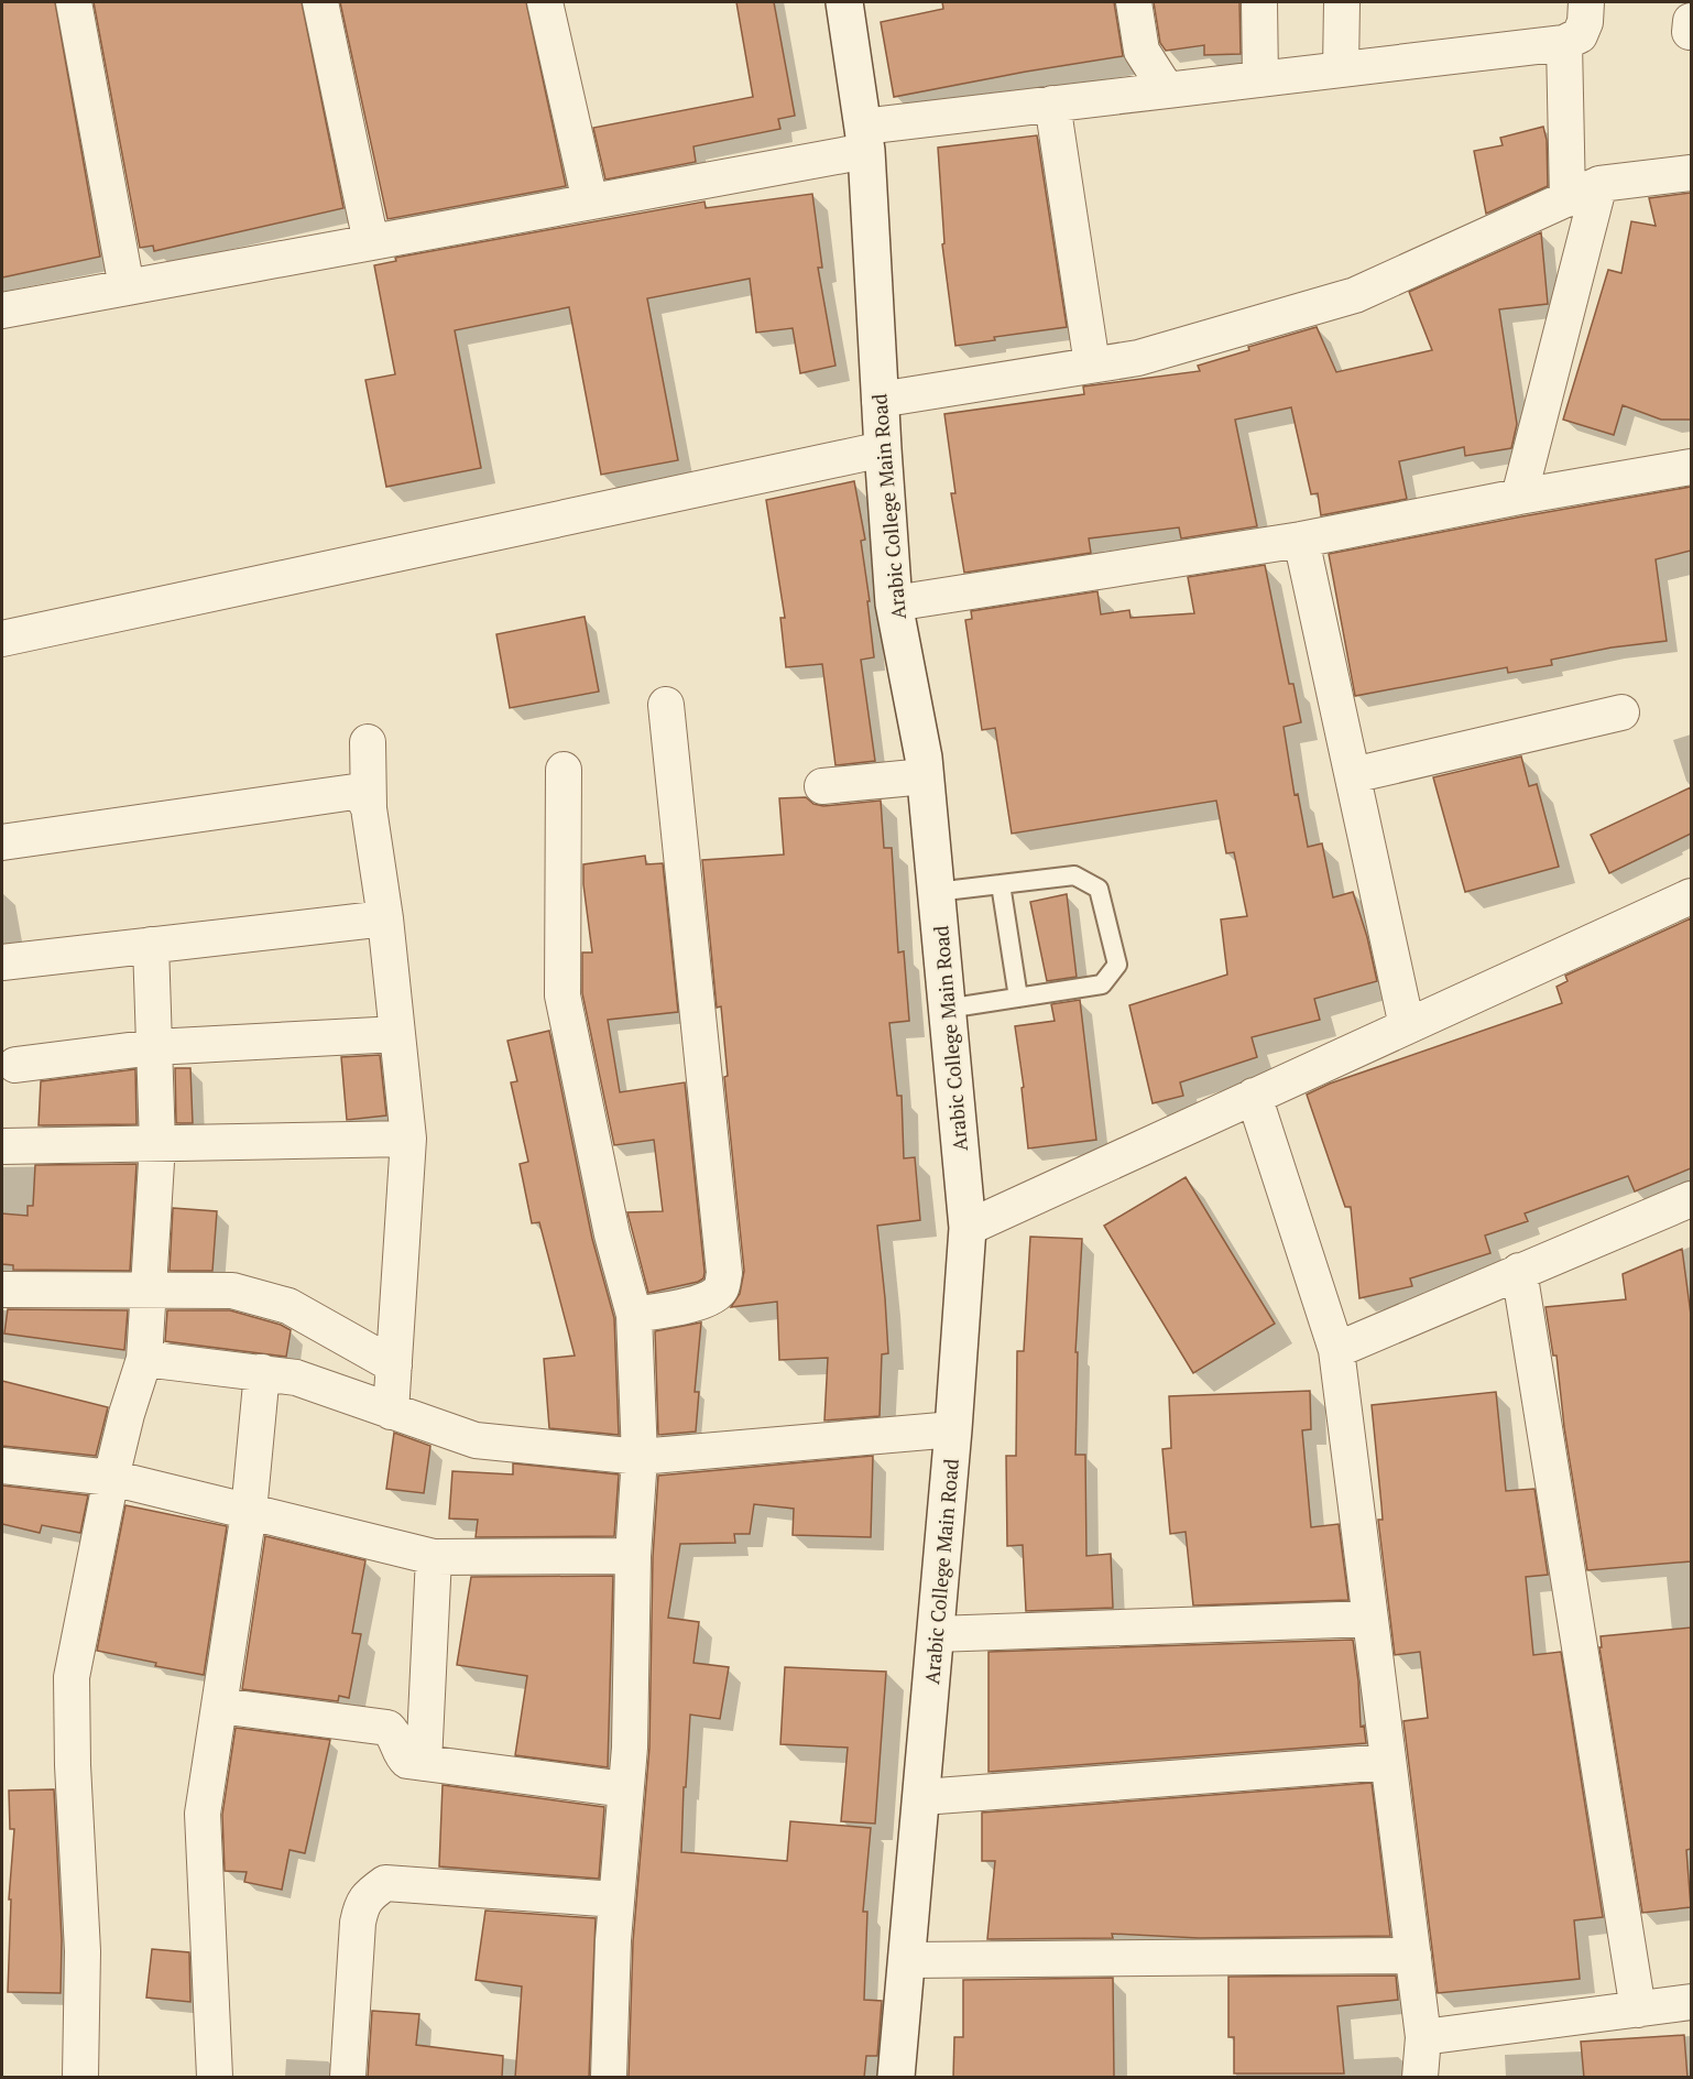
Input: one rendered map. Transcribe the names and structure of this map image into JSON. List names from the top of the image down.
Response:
{
  "streets": {
    "main road": ["Arabic College Main Road"]
  }
}
